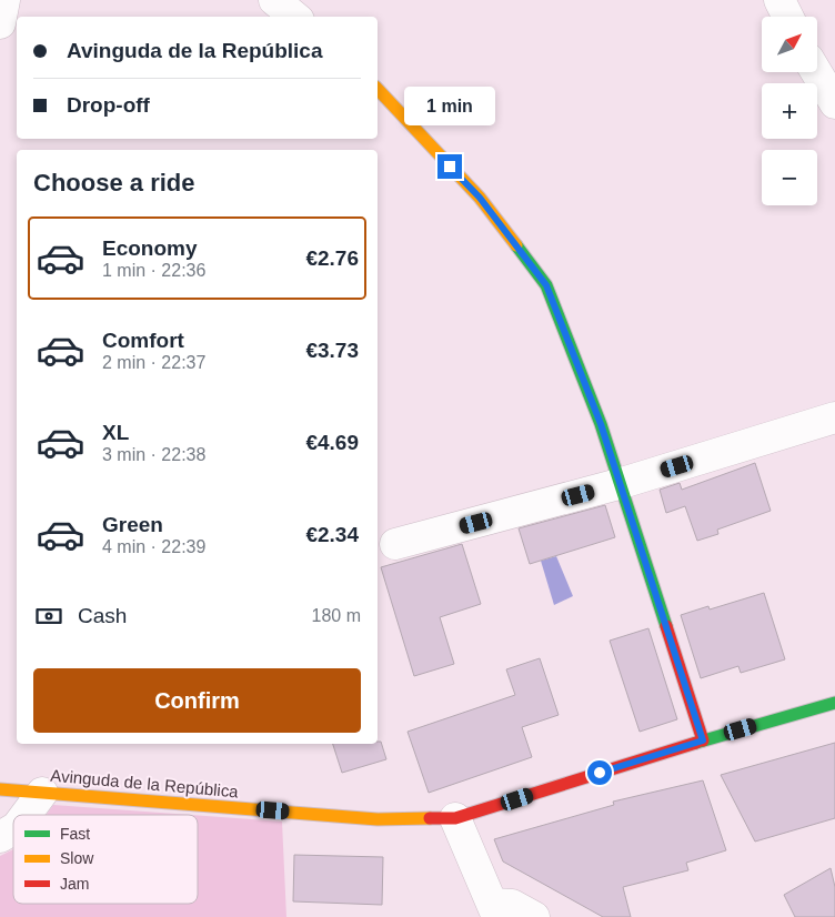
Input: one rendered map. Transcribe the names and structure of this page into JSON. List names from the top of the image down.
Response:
{
  "streets": {
    "street": ["Avinguda de la República"]
  },
  "legend": ["Fast", "Slow", "Jam"],
  "north": "top right",
  "page": {
    "map_buttons": ["+", "−"],
    "banner": ["Avinguda de la República", "Drop-off"],
    "bubble": "1 min",
    "heading": "Choose a ride",
    "list": [
      {
        "name": "Economy",
        "note": "1 min · 22:36",
        "value": "€2.76"
      },
      {
        "name": "Comfort",
        "note": "2 min · 22:37",
        "value": "€3.73"
      },
      {
        "name": "XL",
        "note": "3 min · 22:38",
        "value": "€4.69"
      },
      {
        "name": "Green",
        "note": "4 min · 22:39",
        "value": "€2.34"
      }
    ],
    "pay": ["Cash", "180 m"],
    "buttons": "Confirm"
  }
}
